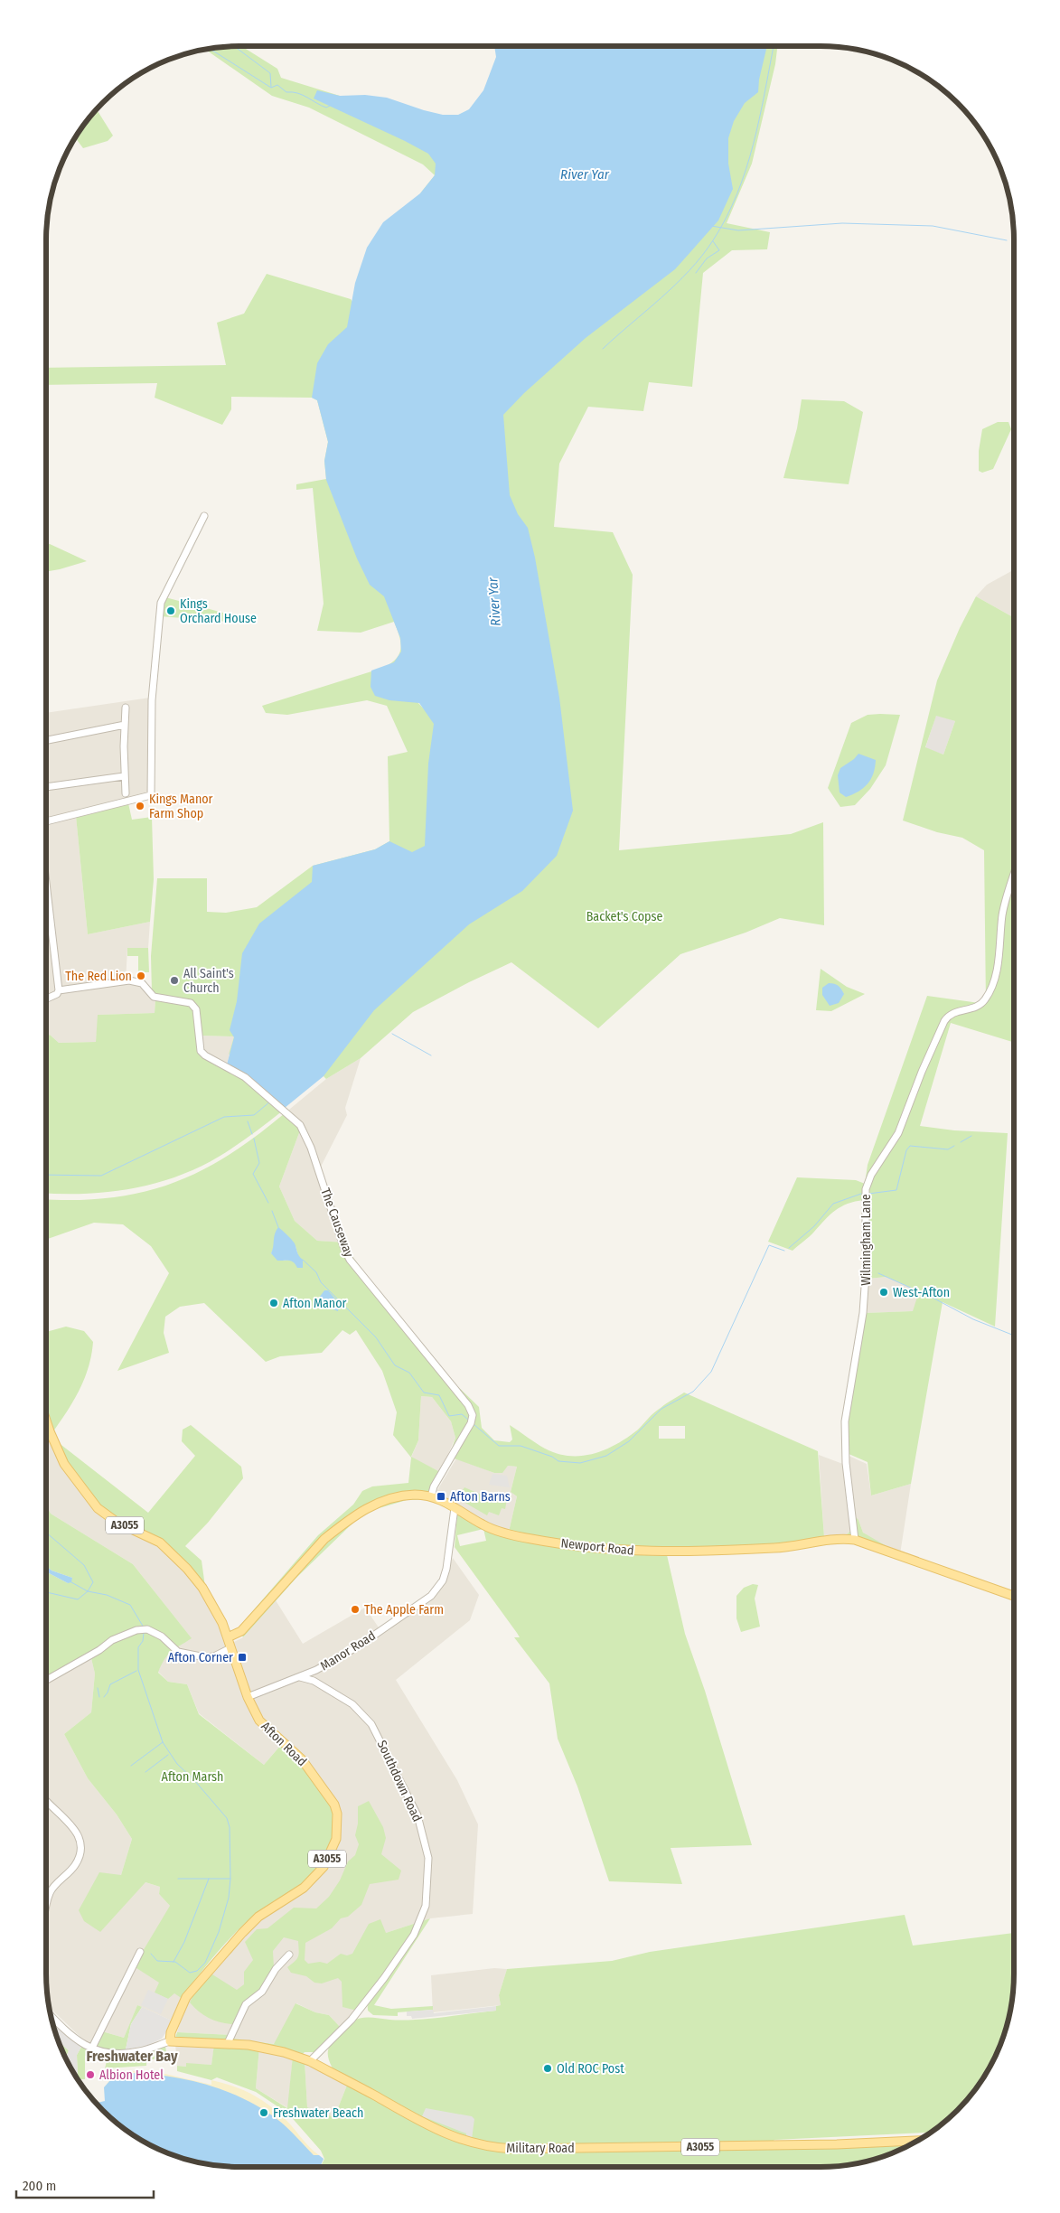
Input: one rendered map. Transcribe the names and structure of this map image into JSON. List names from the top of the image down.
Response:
{
  "streets": {
    "main road": [
      "A3055",
      "Newport Road",
      "Afton Road",
      "Military Road"
    ],
    "street": [
      "The Causeway",
      "Wilmingham Lane",
      "Manor Road",
      "Southdown Road"
    ]
  },
  "crossings": [
    ["The Causeway", "Newport Road"],
    ["Wilmingham Lane", "Newport Road"],
    ["Newport Road", "Manor Road"],
    ["Newport Road", "Afton Road"],
    ["Manor Road", "Afton Road"],
    ["Manor Road", "Southdown Road"],
    ["Afton Road", "Military Road"],
    ["Southdown Road", "Military Road"]
  ],
  "districts": ["Freshwater Bay"],
  "water": ["River Yar"],
  "parks": ["Backet's Copse", "Afton Marsh"],
  "places": {
    "other": [
      "Kings Orchard House",
      "Kings Manor Farm Shop",
      "The Red Lion",
      "All Saint's Church",
      "West-Afton",
      "Afton Manor",
      "The Apple Farm",
      "Old ROC Post",
      "Albion Hotel",
      "Freshwater Beach"
    ],
    "transit": ["Afton Barns", "Afton Corner"]
  },
  "scale_bar": "200 m"
}
